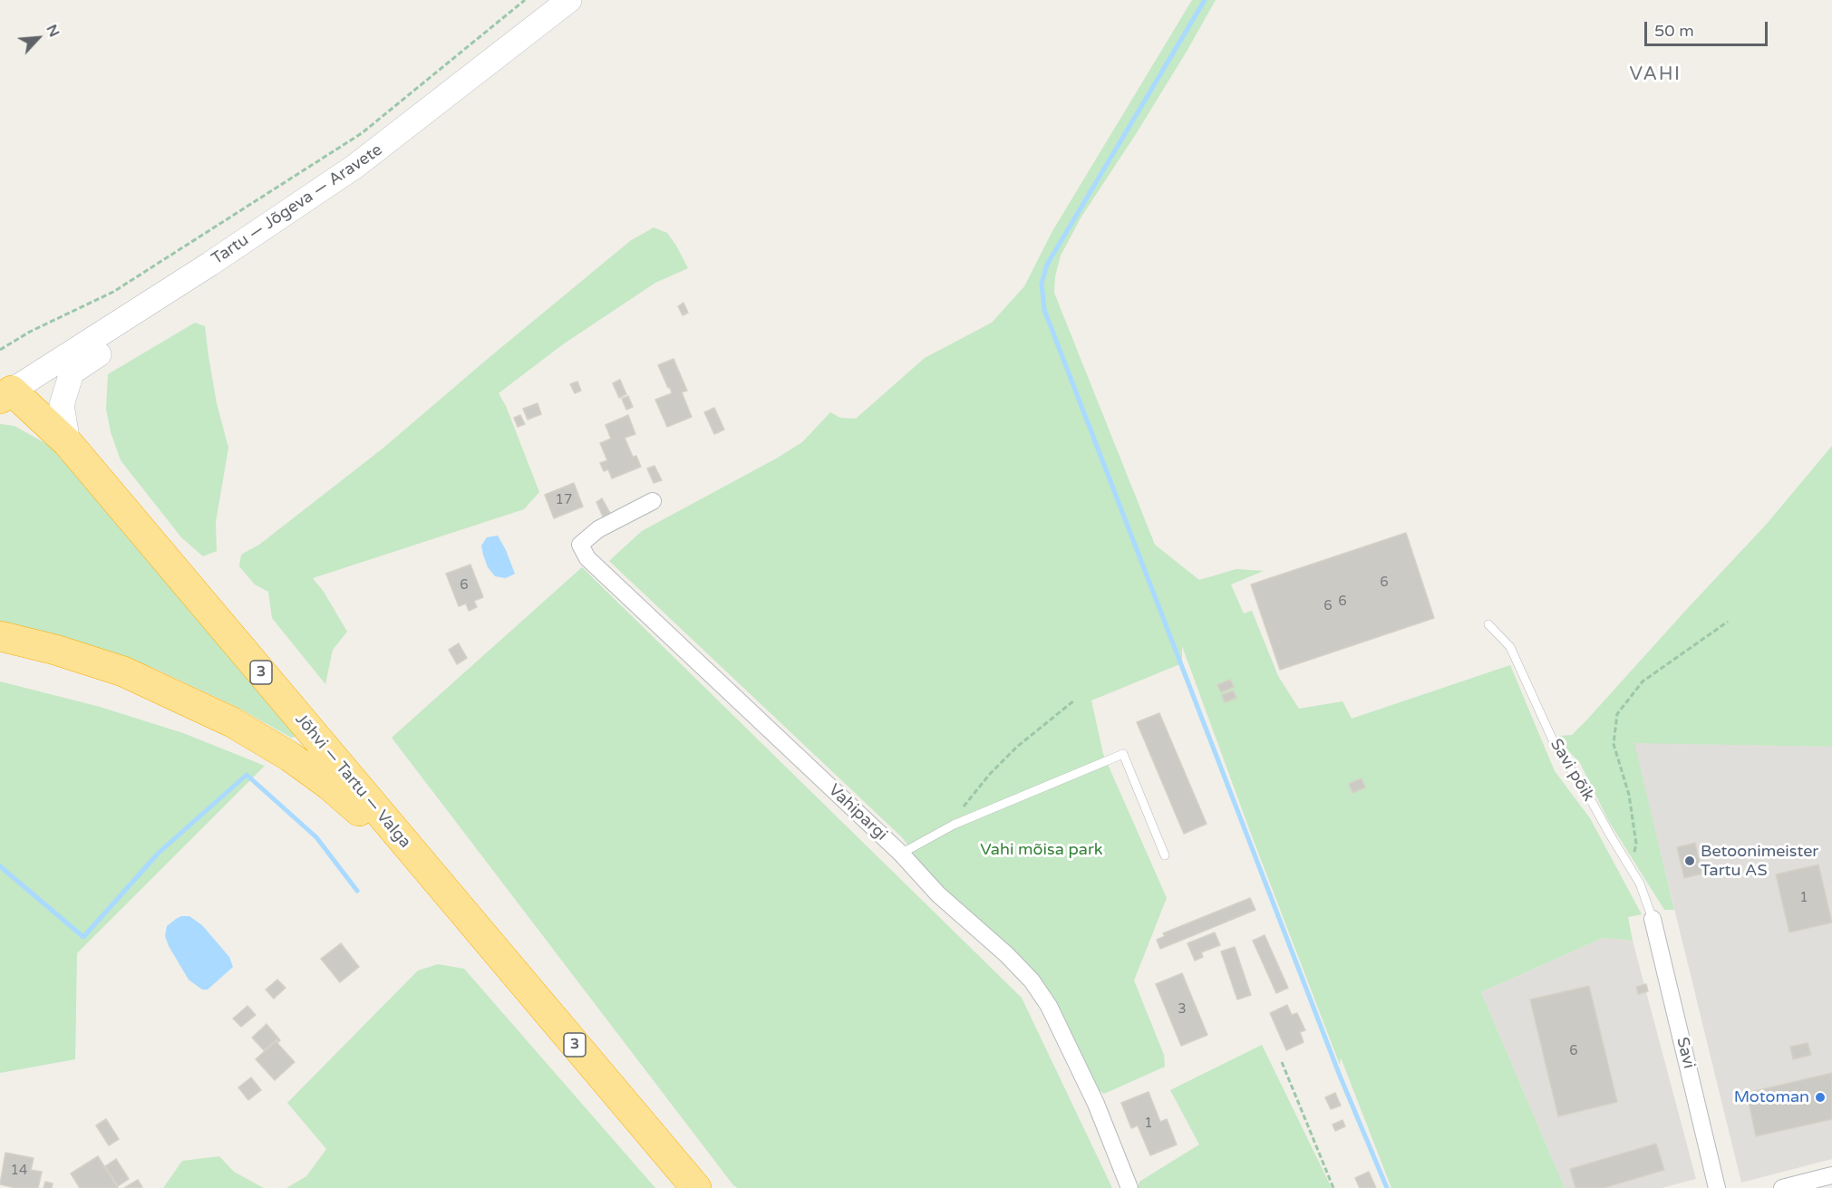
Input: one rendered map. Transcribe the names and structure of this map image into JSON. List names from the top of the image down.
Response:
{
  "streets": {
    "highway": ["3", "Jõhvi — Tartu — Valga"],
    "main road": ["Tartu — Jõgeva — Aravete"],
    "street": ["Vahipargi", "Savi"],
    "lane": ["Savi põik"]
  },
  "crossings": [
    ["Tartu — Jõgeva — Aravete", "Jõhvi — Tartu — Valga"],
    ["Savi põik", "Savi"]
  ],
  "districts": ["VAHI"],
  "parks": ["Vahi mõisa park"],
  "places": ["Betoonimeister Tartu AS", "Motoman"],
  "house_numbers": [
    "17",
    "6",
    "6",
    "6",
    "6",
    "1",
    "3",
    "6",
    "1",
    "14"
  ],
  "scale_bar": "50 m",
  "north": "top right"
}
